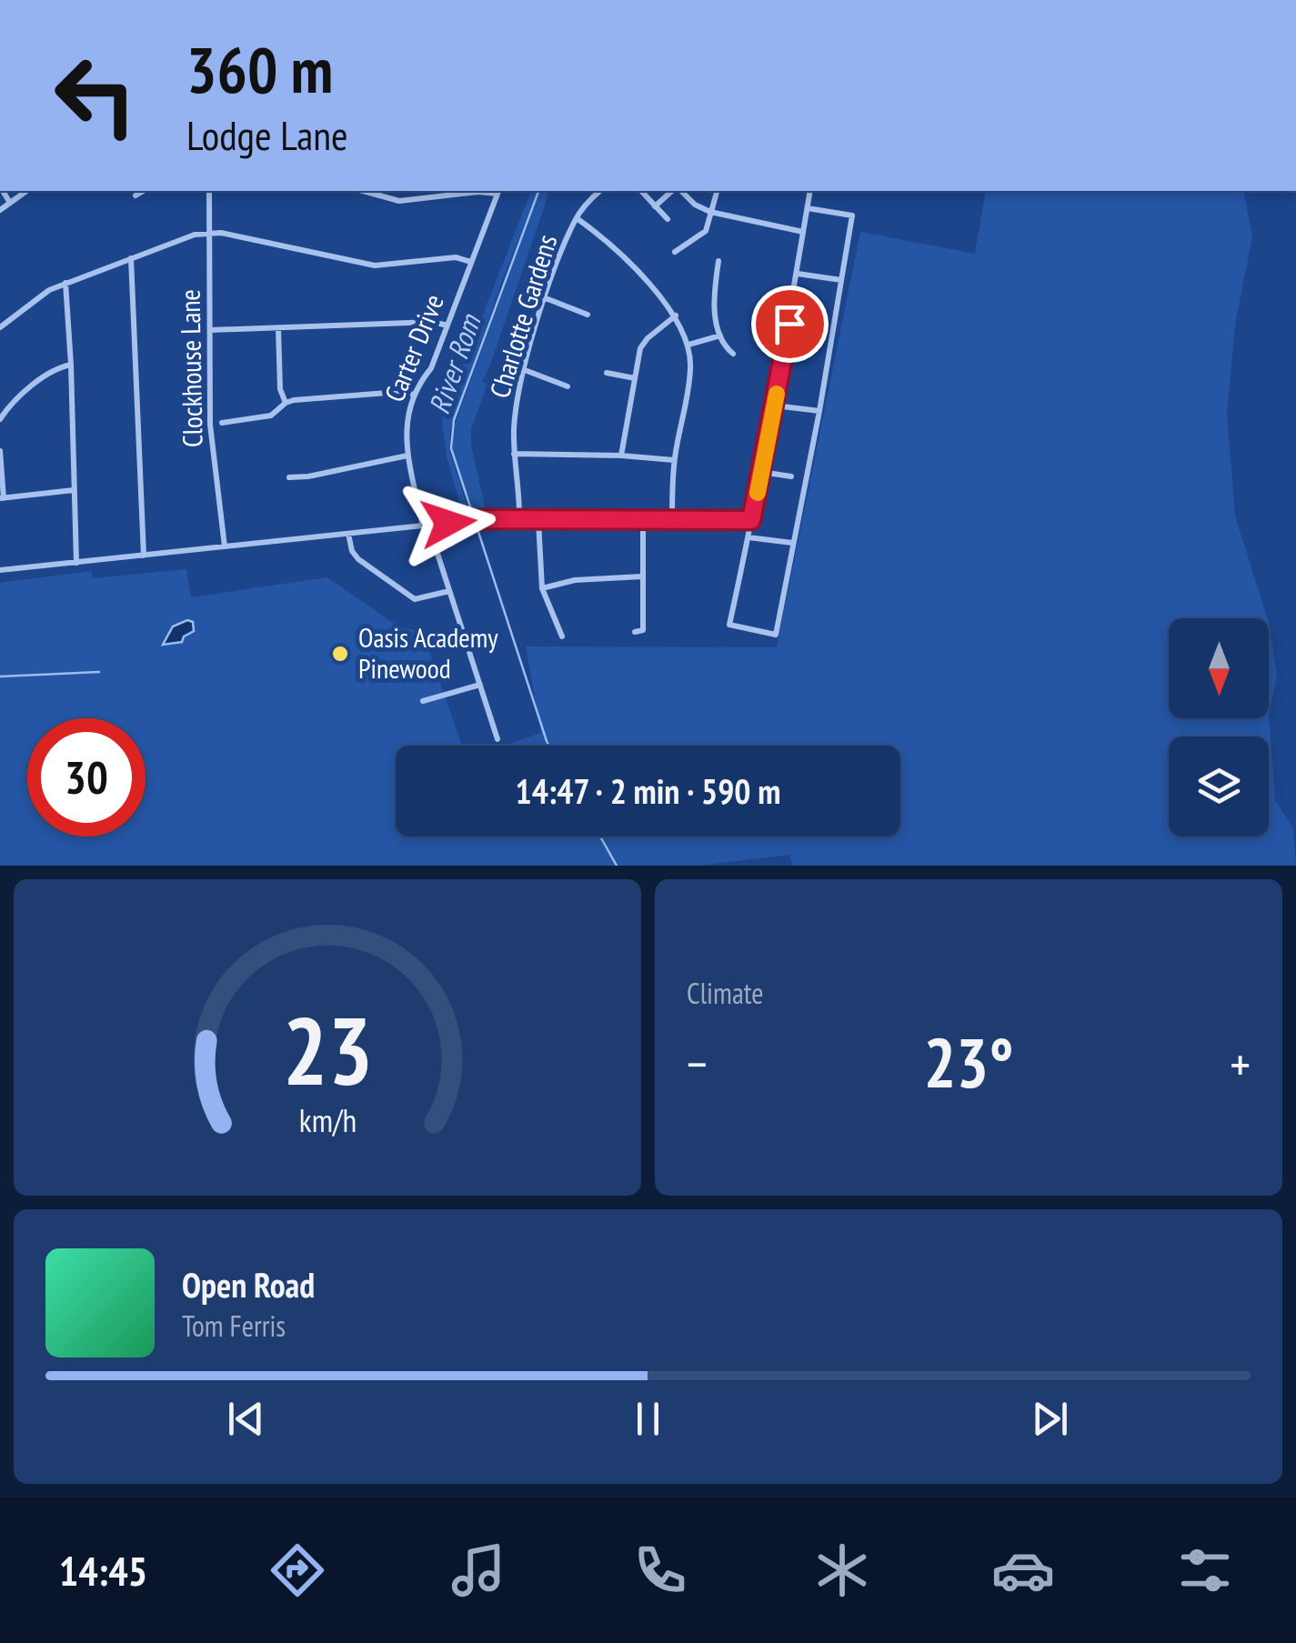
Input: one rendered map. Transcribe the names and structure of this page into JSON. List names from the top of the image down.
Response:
{
  "streets": {
    "street": ["Charlotte Gardens", "Carter Drive", "Clockhouse Lane"]
  },
  "water": ["River Rom"],
  "places": ["Oasis Academy Pinewood"],
  "north": "bottom",
  "page": {
    "turn": ["360 m", "Lodge Lane"],
    "limit": "30",
    "trip": "14:47 · 2 min · 590 m",
    "tile": "Climate",
    "heat": ["−", "23°", "+"],
    "song": ["Open Road", "Tom Ferris"],
    "tabs": "14:45",
    "gauge": ["23", "km/h"]
  }
}
